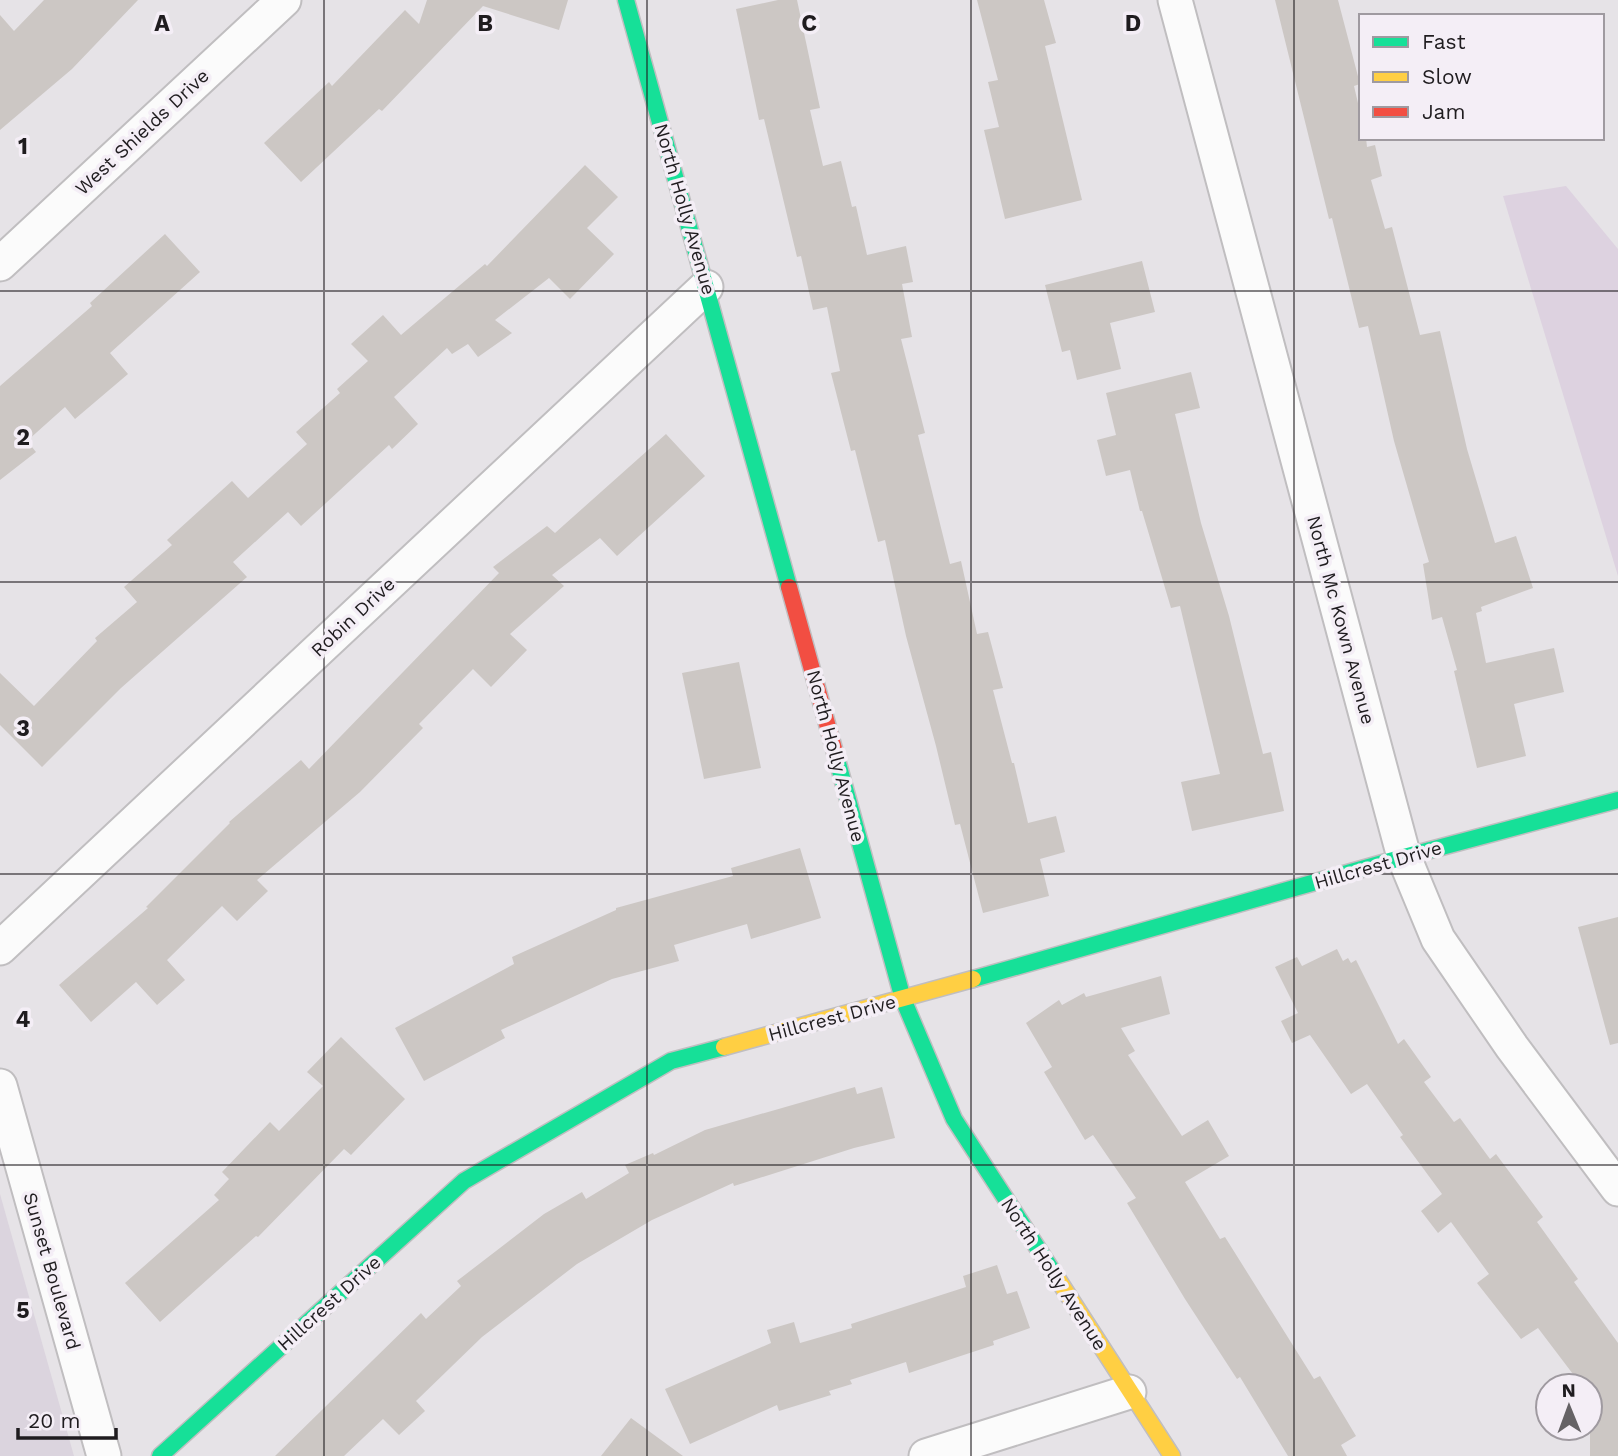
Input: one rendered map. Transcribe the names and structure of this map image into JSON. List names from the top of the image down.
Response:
{
  "streets": {
    "street": [
      "West Shields Drive",
      "North Holly Avenue",
      "Robin Drive",
      "North Mc Kown Avenue",
      "Hillcrest Drive",
      "Sunset Boulevard"
    ]
  },
  "crossings": [
    ["North Holly Avenue", "Robin Drive"],
    ["North Holly Avenue", "Hillcrest Drive"],
    ["North Mc Kown Avenue", "Hillcrest Drive"]
  ],
  "legend": ["Fast", "Slow", "Jam"],
  "scale_bar": "20 m",
  "north": "top",
  "grid": {
    "columns": [
      "A",
      "B",
      "C",
      "D"
    ],
    "rows": [
      "1",
      "2",
      "3",
      "4",
      "5"
    ]
  }
}
